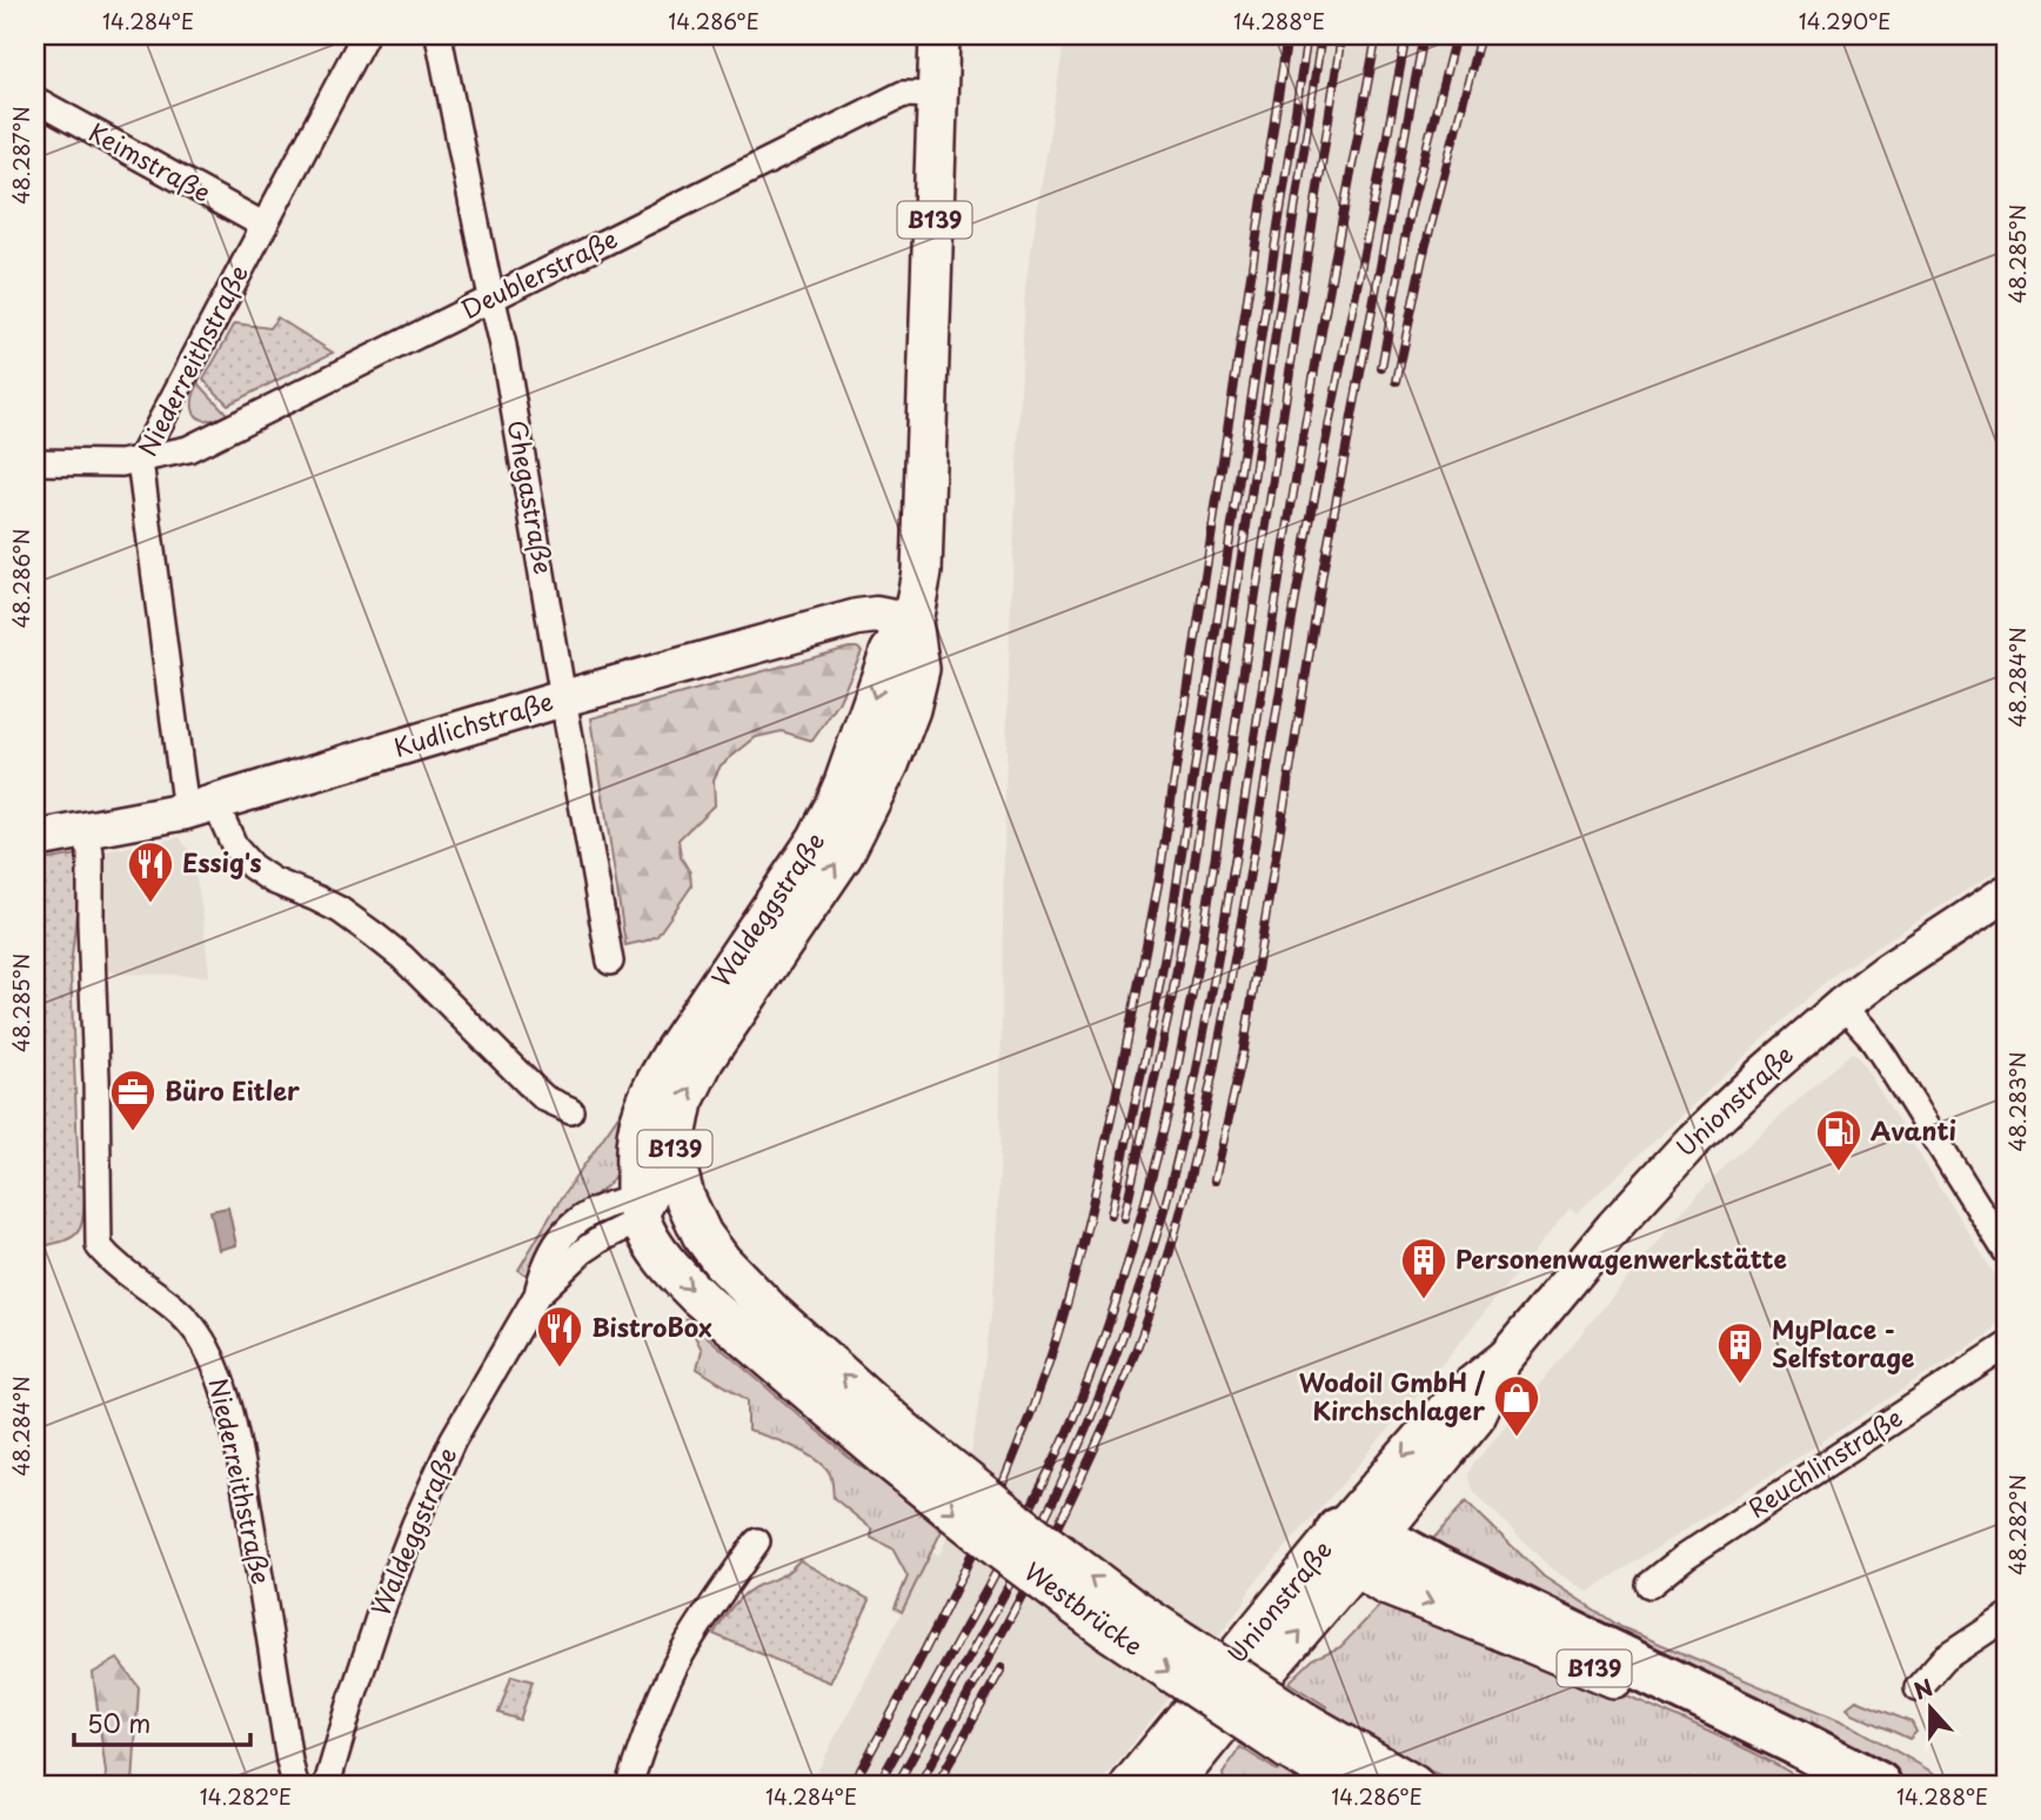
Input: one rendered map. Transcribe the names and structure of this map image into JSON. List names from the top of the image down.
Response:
{
  "streets": {
    "main road": [
      "B139",
      "Kudlichstraße",
      "Waldeggstraße",
      "Unionstraße",
      "Westbrücke"
    ],
    "street": [
      "Keimstraße",
      "Deublerstraße",
      "Niederreithstraße",
      "Ghegastraße",
      "Reuchlinstraße"
    ]
  },
  "crossings": [
    ["Keimstraße", "Niederreithstraße"],
    ["B139", "Unionstraße"],
    ["B139", "Westbrücke"],
    ["Deublerstraße", "Niederreithstraße"],
    ["Deublerstraße", "Ghegastraße"],
    ["Deublerstraße", "Waldeggstraße"],
    ["Niederreithstraße", "Kudlichstraße"],
    ["Ghegastraße", "Kudlichstraße"],
    ["Kudlichstraße", "Waldeggstraße"],
    ["Waldeggstraße", "Westbrücke"]
  ],
  "places": {
    "restaurant": ["Essig's", "BistroBox"],
    "office": ["Büro Eitler"],
    "fuel station": ["Avanti"],
    "building": ["Personenwagenwerkstätte", "MyPlace - Selfstorage"],
    "shop": ["Wodoil GmbH / Kirchschlager"]
  },
  "scale_bar": "50 m",
  "north": "top",
  "coordinates": [
    "14.284°E",
    "14.286°E",
    "14.288°E",
    "14.290°E",
    "48.287°N",
    "48.285°N",
    "48.286°N",
    "48.284°N",
    "48.283°N",
    "48.282°N",
    "14.282°E"
  ]
}
